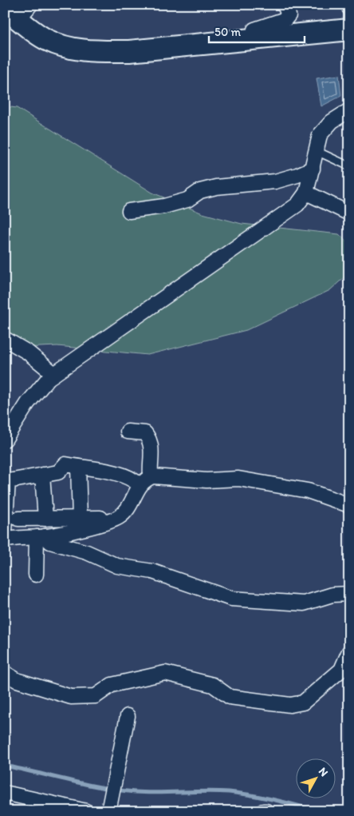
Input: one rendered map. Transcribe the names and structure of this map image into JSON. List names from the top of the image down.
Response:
{
  "scale_bar": "50 m",
  "north": "top right"
}
